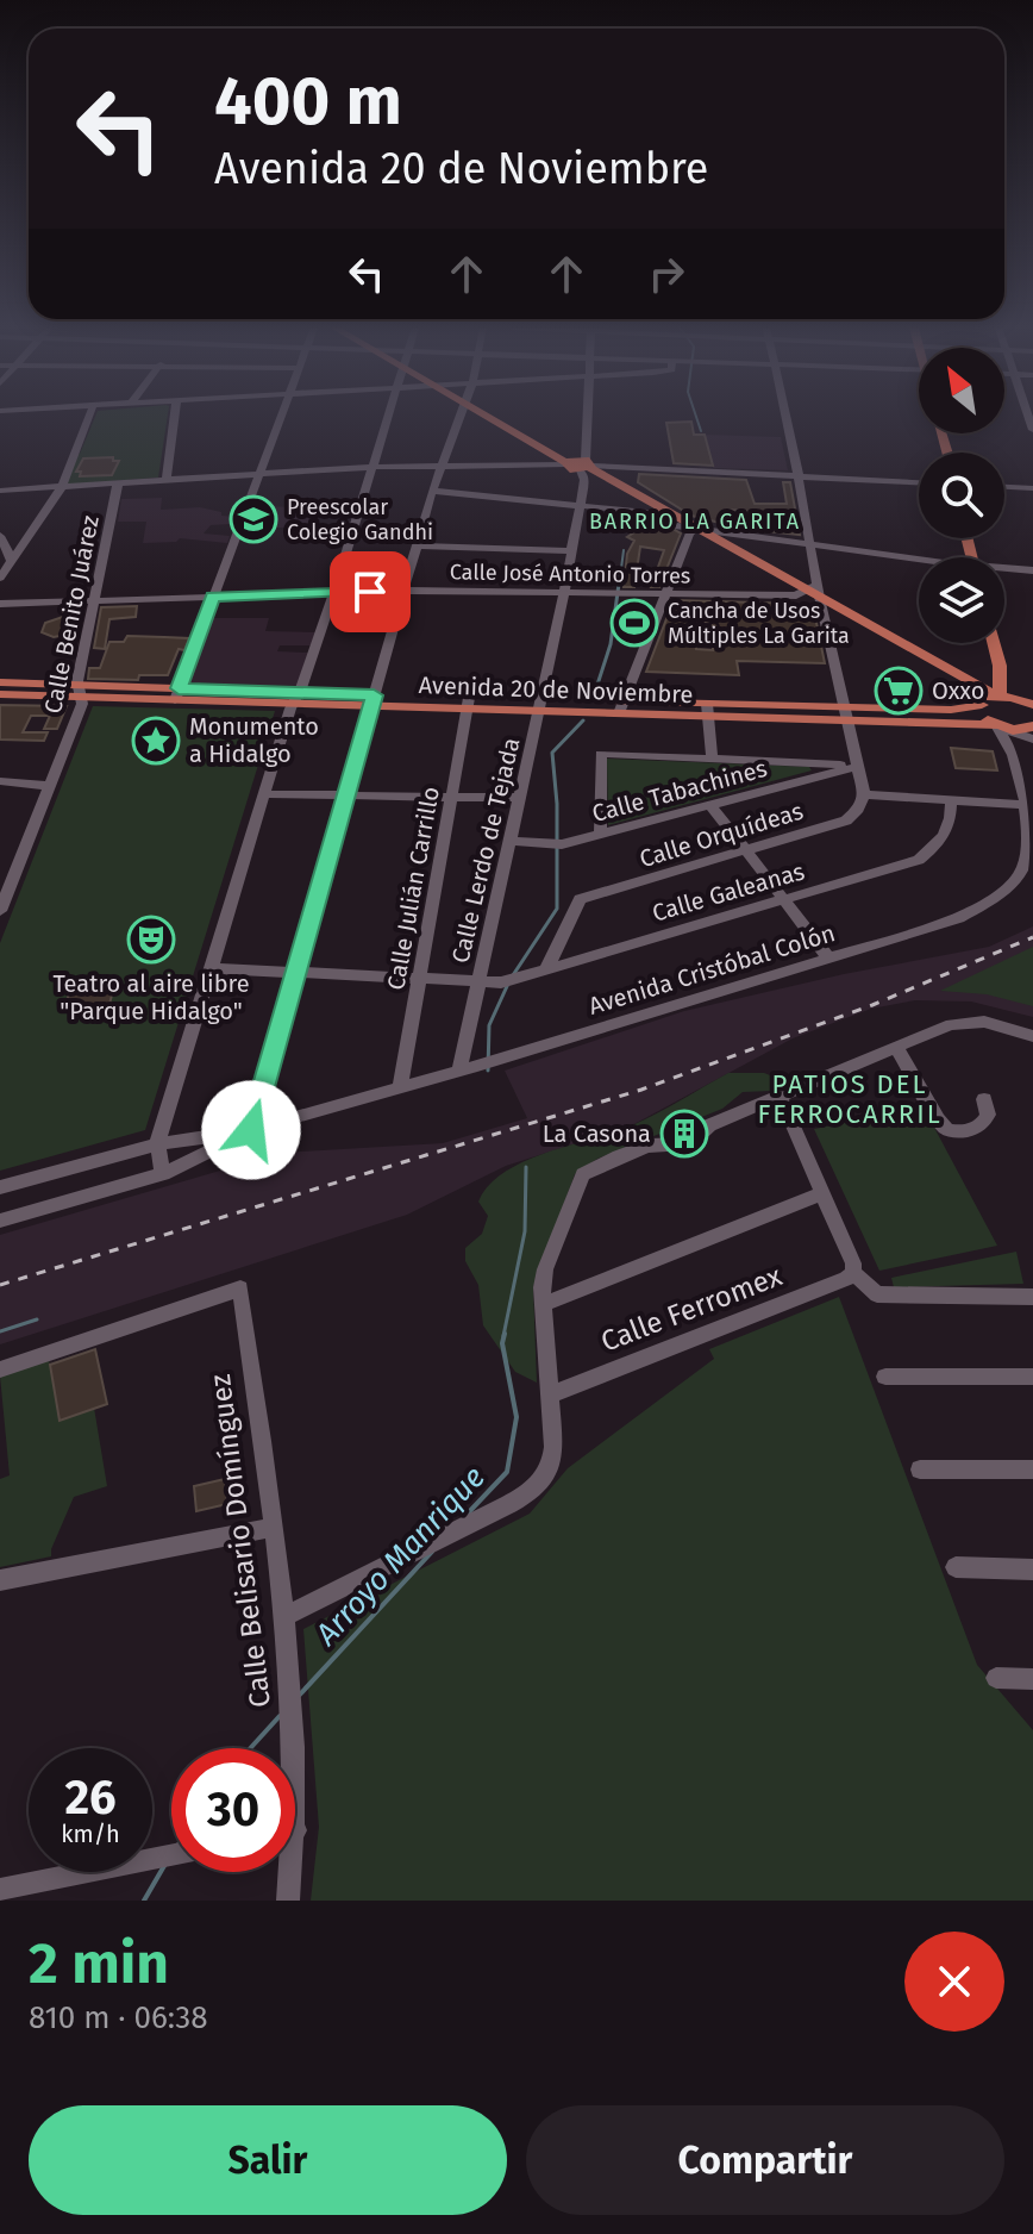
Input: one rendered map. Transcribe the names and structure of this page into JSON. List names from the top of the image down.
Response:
{
  "streets": {
    "main road": ["Avenida 20 de Noviembre"],
    "street": [
      "Calle José Antonio Torres",
      "Calle Benito Juárez",
      "Calle Tabachines",
      "Calle Orquídeas",
      "Calle Lerdo de Tejada",
      "Calle Julián Carrillo",
      "Calle Galeanas",
      "Avenida Cristóbal Colón",
      "Calle Ferromex",
      "Calle Belisario Domínguez"
    ]
  },
  "crossings": [
    ["Calle José Antonio Torres", "Calle Benito Juárez"],
    ["Calle José Antonio Torres", "Calle Lerdo de Tejada"],
    ["Calle Benito Juárez", "Avenida 20 de Noviembre"],
    ["Avenida 20 de Noviembre", "Calle Lerdo de Tejada"],
    ["Avenida 20 de Noviembre", "Calle Julián Carrillo"],
    ["Avenida 20 de Noviembre", "Avenida Cristóbal Colón"],
    ["Calle Tabachines", "Calle Lerdo de Tejada"],
    ["Calle Orquídeas", "Calle Galeanas"],
    ["Calle Lerdo de Tejada", "Calle Galeanas"],
    ["Calle Lerdo de Tejada", "Avenida Cristóbal Colón"],
    ["Calle Julián Carrillo", "Calle Galeanas"],
    ["Calle Julián Carrillo", "Avenida Cristóbal Colón"]
  ],
  "districts": ["BARRIO LA GARITA", "PATIOS DEL FERROCARRIL"],
  "water": ["Arroyo Manrique"],
  "places": {
    "school or university": ["Preescolar Colegio Gandhi"],
    "sports": ["Cancha de Usos Múltiples La Garita"],
    "supermarket": ["Oxxo"],
    "place": ["Monumento a Hidalgo"],
    "theatre": ["Teatro al aire libre \"Parque Hidalgo\""],
    "building": ["La Casona"]
  },
  "north": "top left",
  "page": {
    "turn": ["400 m", "Avenida 20 de Noviembre"],
    "speed": "26 km/h",
    "limit": "30",
    "heading": ["2 min", "810 m · 06:38"],
    "buttons": ["Salir", "Compartir"]
  }
}
